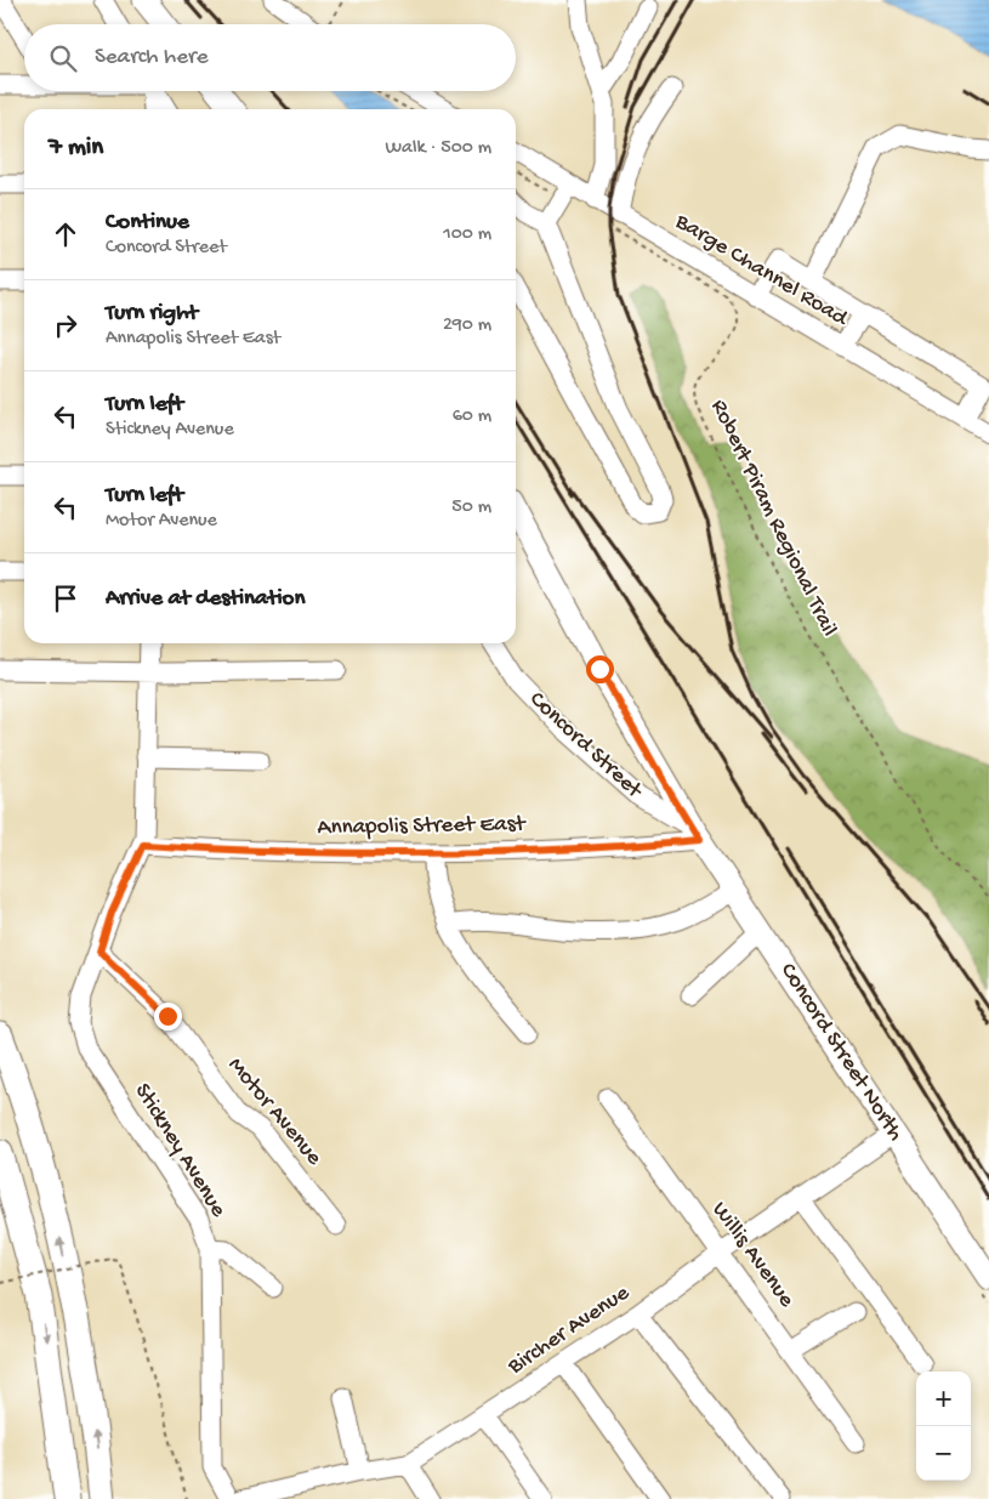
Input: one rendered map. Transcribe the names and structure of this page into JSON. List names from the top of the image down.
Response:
{
  "streets": {
    "main road": ["Concord Street", "Concord Street North"],
    "street": [
      "Barge Channel Road",
      "Annapolis Street East",
      "Motor Avenue",
      "Stickney Avenue",
      "Willis Avenue",
      "Bircher Avenue"
    ],
    "path": ["Robert Piram Regional Trail"]
  },
  "crossings": [
    ["Barge Channel Road", "Robert Piram Regional Trail"],
    ["Concord Street", "Annapolis Street East"],
    ["Concord Street", "Concord Street North"],
    ["Annapolis Street East", "Concord Street North"],
    ["Annapolis Street East", "Stickney Avenue"],
    ["Concord Street North", "Bircher Avenue"],
    ["Motor Avenue", "Stickney Avenue"],
    ["Willis Avenue", "Bircher Avenue"]
  ],
  "page": {
    "search": "Search here",
    "heading": ["7 min", "Walk · 500 m"],
    "list": [
      ["Continue", "Concord Street", "100 m"],
      ["Turn right", "Annapolis Street East", "290 m"],
      ["Turn left", "Stickney Avenue", "60 m"],
      ["Turn left", "Motor Avenue", "50 m"],
      "Arrive at destination"
    ],
    "map_buttons": ["+", "−"]
  }
}
